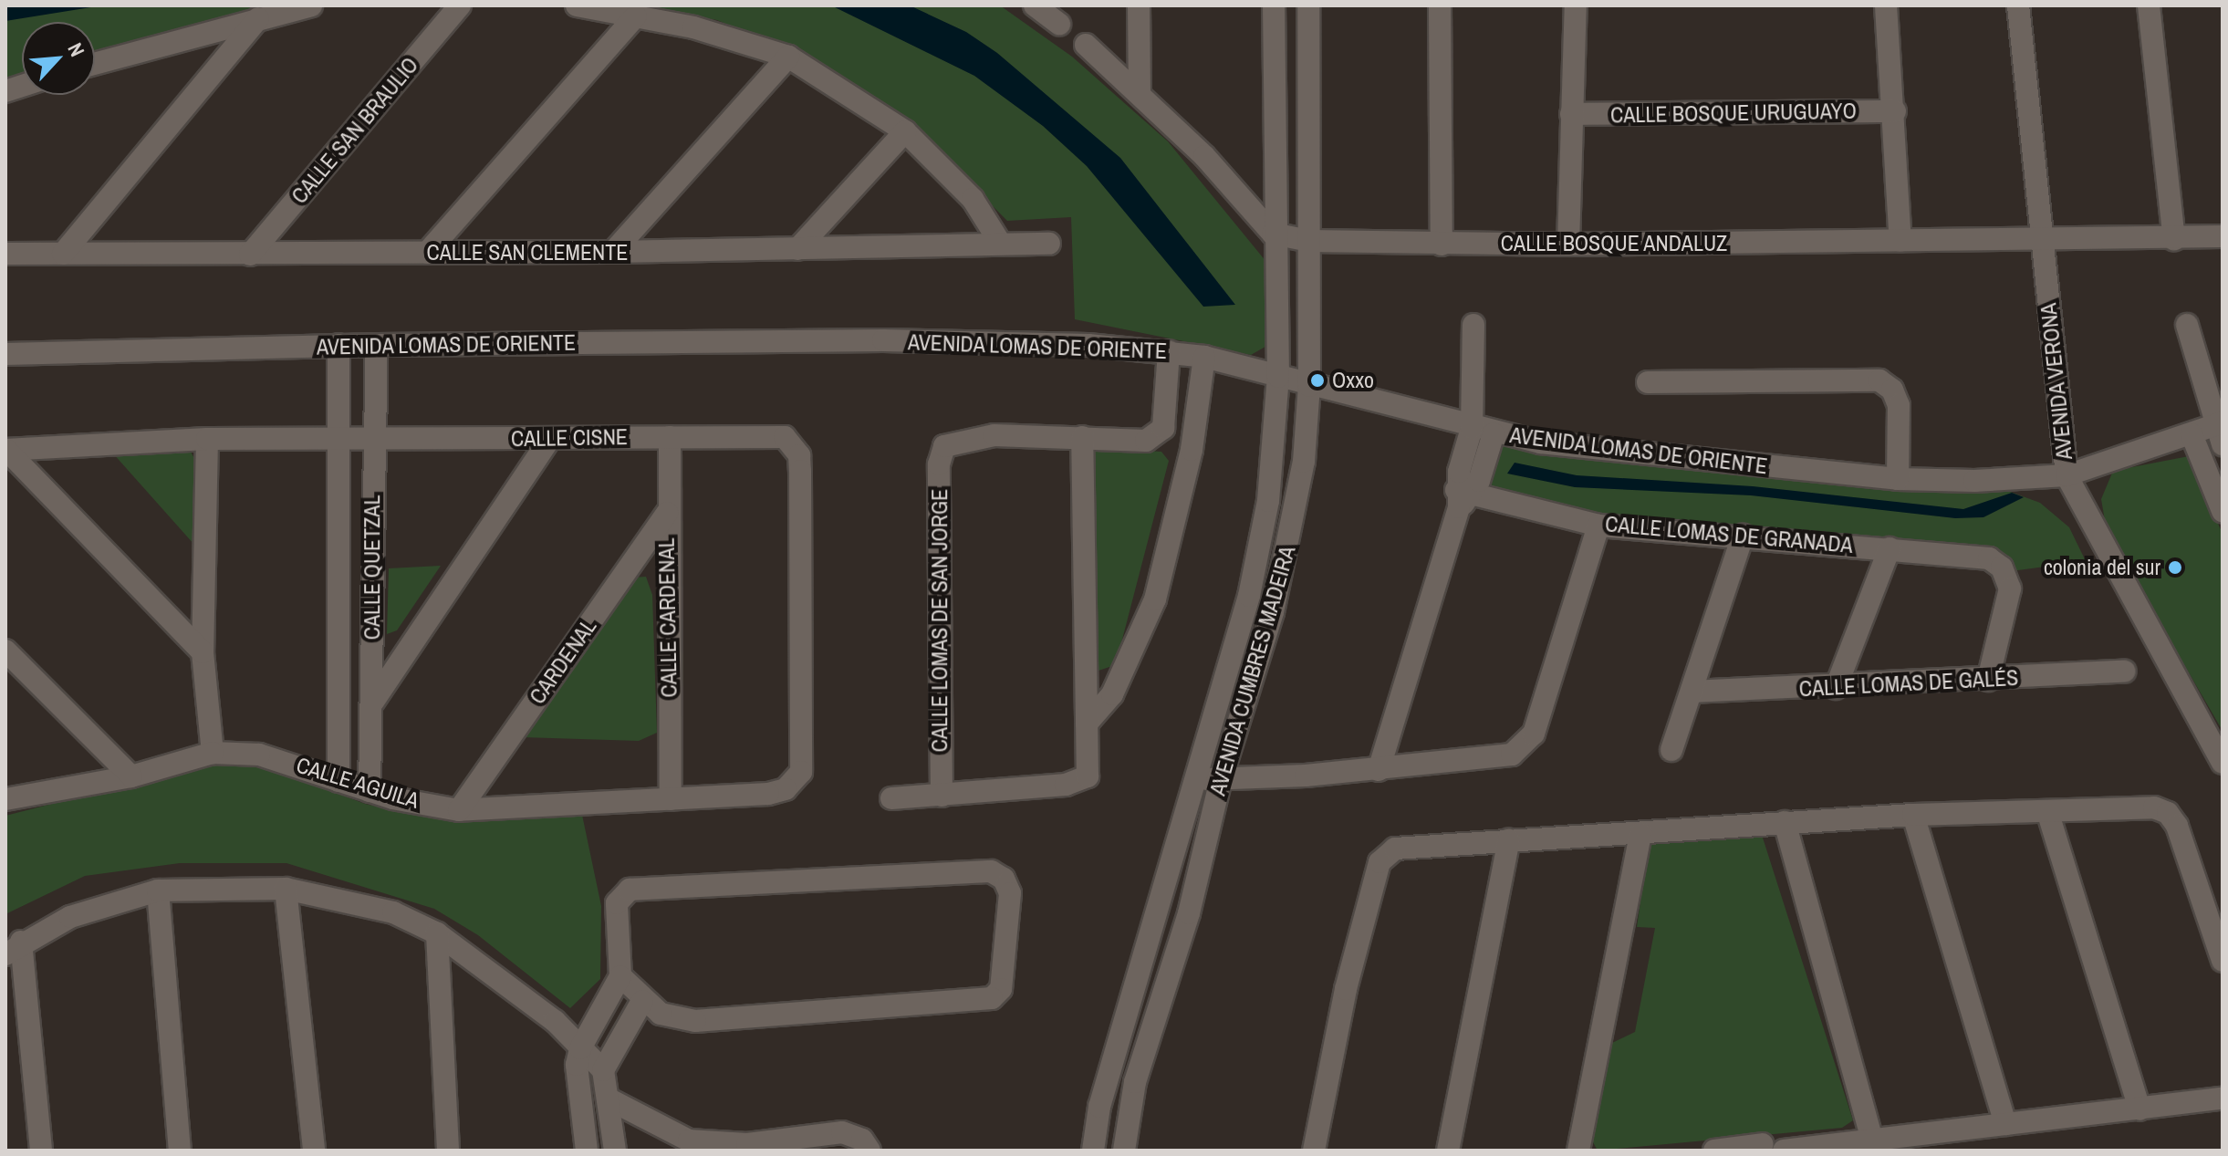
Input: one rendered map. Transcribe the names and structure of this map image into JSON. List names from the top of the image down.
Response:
{
  "streets": {
    "street": [
      "CALLE BOSQUE URUGUAYO",
      "CALLE SAN BRAULIO",
      "CALLE BOSQUE ANDALUZ",
      "CALLE SAN CLEMENTE",
      "AVENIDA LOMAS DE ORIENTE",
      "AVENIDA VERONA",
      "CALLE CISNE",
      "CALLE LOMAS DE GRANADA",
      "CALLE QUETZAL",
      "CALLE CARDENAL",
      "CALLE LOMAS DE SAN JORGE",
      "CARDENAL",
      "AVENIDA CUMBRES MADEIRA",
      "CALLE LOMAS DE GALÉS",
      "CALLE AGUILA"
    ]
  },
  "crossings": [
    ["CALLE SAN BRAULIO", "CALLE SAN CLEMENTE"],
    ["CALLE BOSQUE ANDALUZ", "AVENIDA VERONA"],
    ["CALLE BOSQUE ANDALUZ", "AVENIDA CUMBRES MADEIRA"],
    ["AVENIDA LOMAS DE ORIENTE", "AVENIDA VERONA"],
    ["AVENIDA LOMAS DE ORIENTE", "CALLE QUETZAL"],
    ["AVENIDA LOMAS DE ORIENTE", "AVENIDA CUMBRES MADEIRA"],
    ["CALLE CISNE", "CALLE QUETZAL"],
    ["CALLE CISNE", "CALLE CARDENAL"],
    ["CALLE CISNE", "CALLE AGUILA"],
    ["CALLE LOMAS DE GRANADA", "CALLE LOMAS DE GALÉS"],
    ["CALLE QUETZAL", "CALLE AGUILA"],
    ["CALLE CARDENAL", "CARDENAL"],
    ["CALLE CARDENAL", "CALLE AGUILA"],
    ["CARDENAL", "CALLE AGUILA"]
  ],
  "places": ["Oxxo", "colonia del sur"],
  "north": "top right"
}
